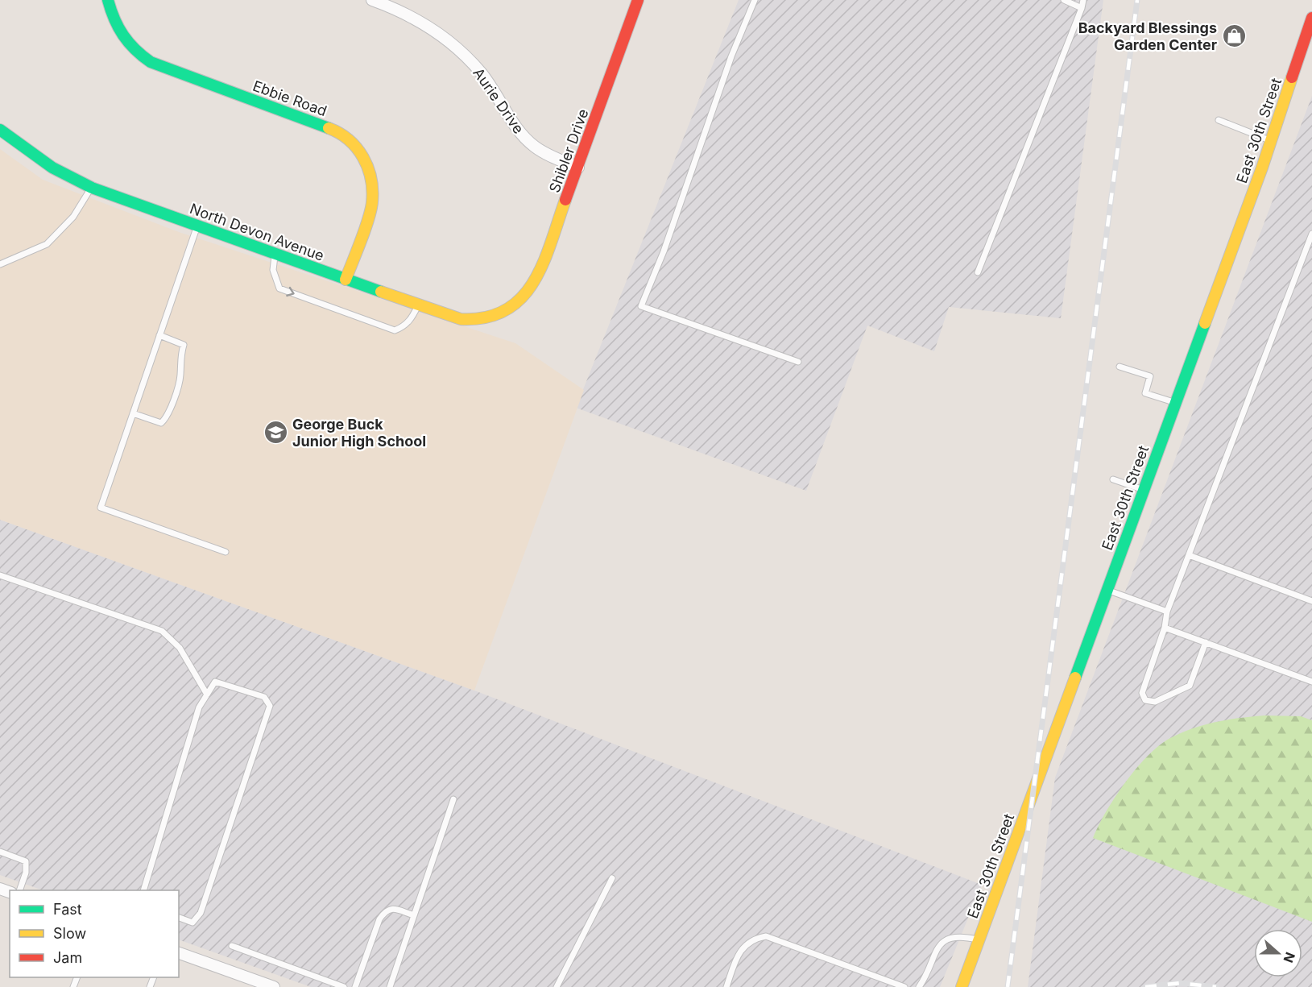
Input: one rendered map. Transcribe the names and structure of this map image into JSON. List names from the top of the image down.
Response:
{
  "streets": {
    "street": [
      "Ebbie Road",
      "Aurie Drive",
      "East 30th Street",
      "Shibler Drive",
      "North Devon Avenue"
    ]
  },
  "crossings": [
    ["Ebbie Road", "North Devon Avenue"],
    ["Aurie Drive", "Shibler Drive"],
    ["Shibler Drive", "North Devon Avenue"]
  ],
  "places": {
    "shop": ["Backyard Blessings Garden Center"],
    "school or university": ["George Buck Junior High School"]
  },
  "legend": ["Fast", "Slow", "Jam"],
  "north": "right"
}
